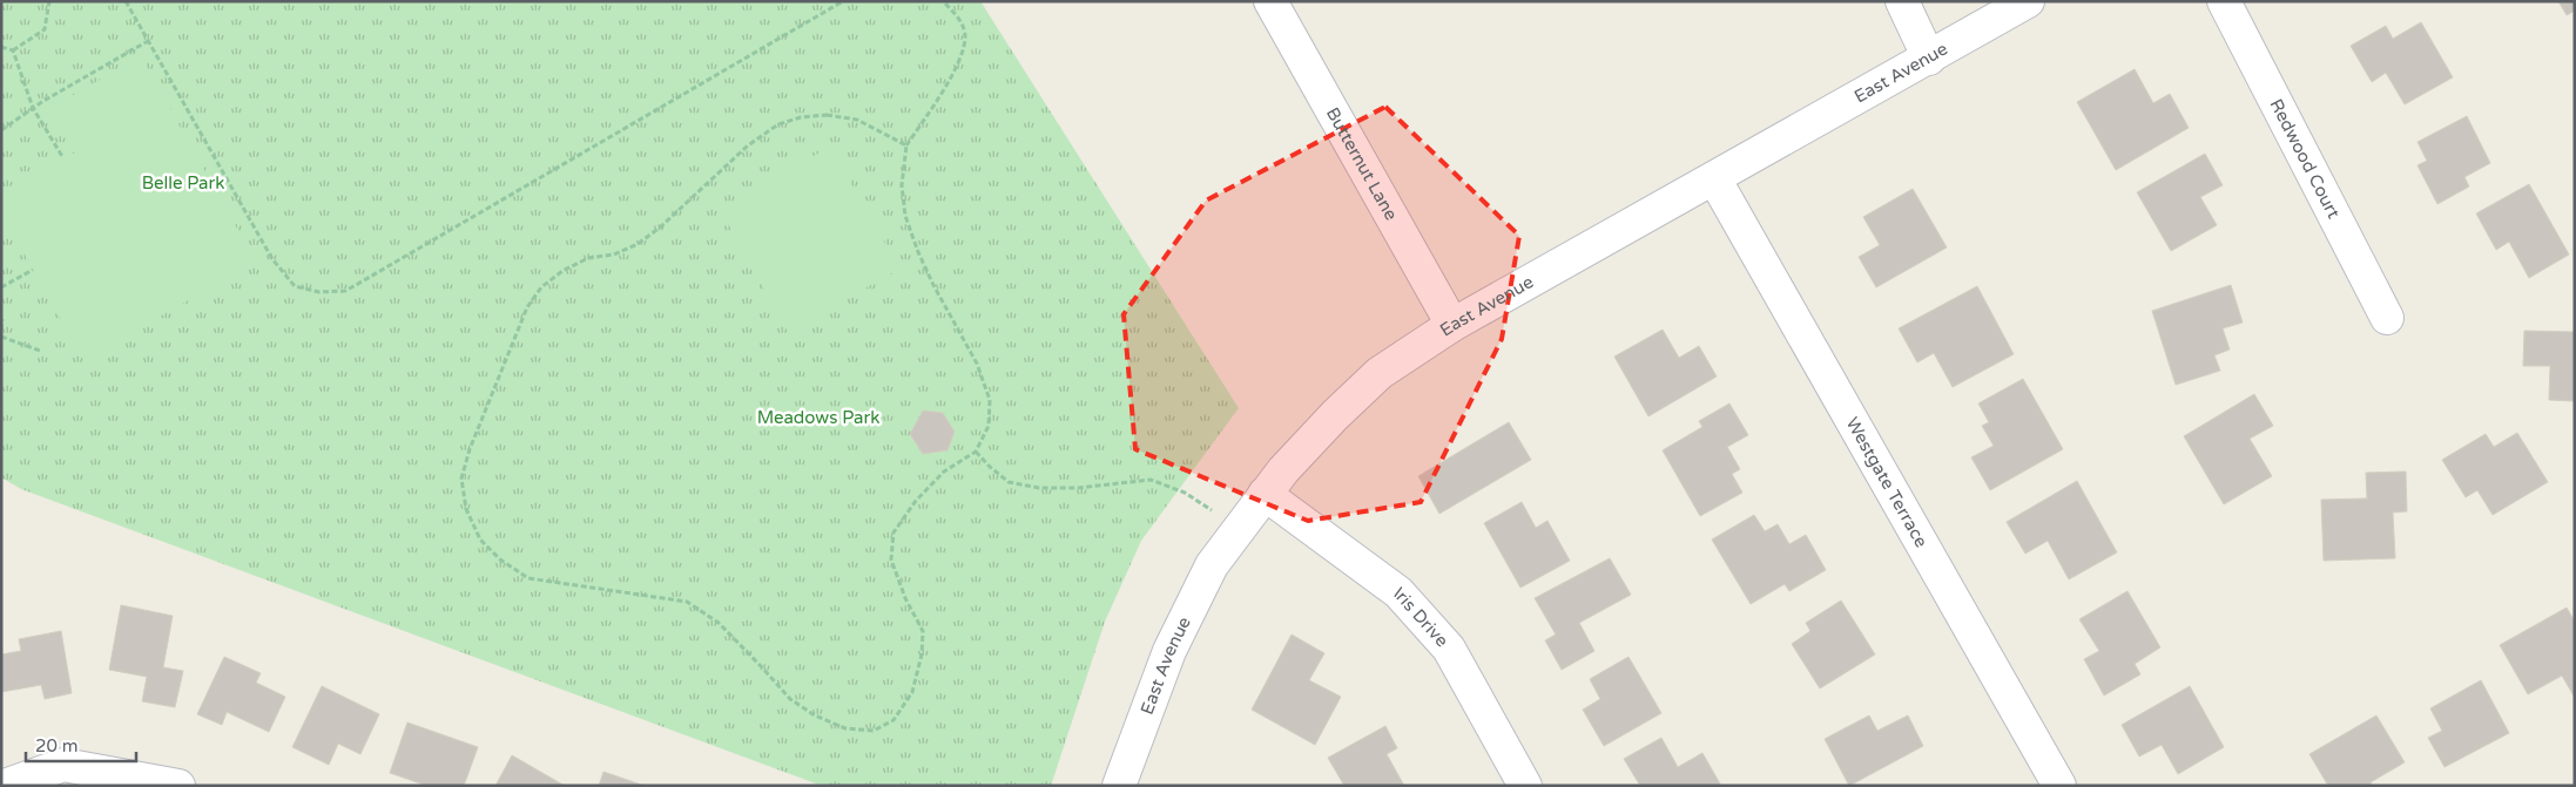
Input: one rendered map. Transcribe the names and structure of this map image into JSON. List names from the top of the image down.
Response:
{
  "streets": {
    "street": [
      "East Avenue",
      "Redwood Court",
      "Butternut Lane",
      "Westgate Terrace",
      "Iris Drive"
    ]
  },
  "crossings": [
    ["East Avenue", "Butternut Lane"],
    ["East Avenue", "Westgate Terrace"],
    ["East Avenue", "Iris Drive"]
  ],
  "parks": ["Belle Park", "Meadows Park"],
  "scale_bar": "20 m"
}
